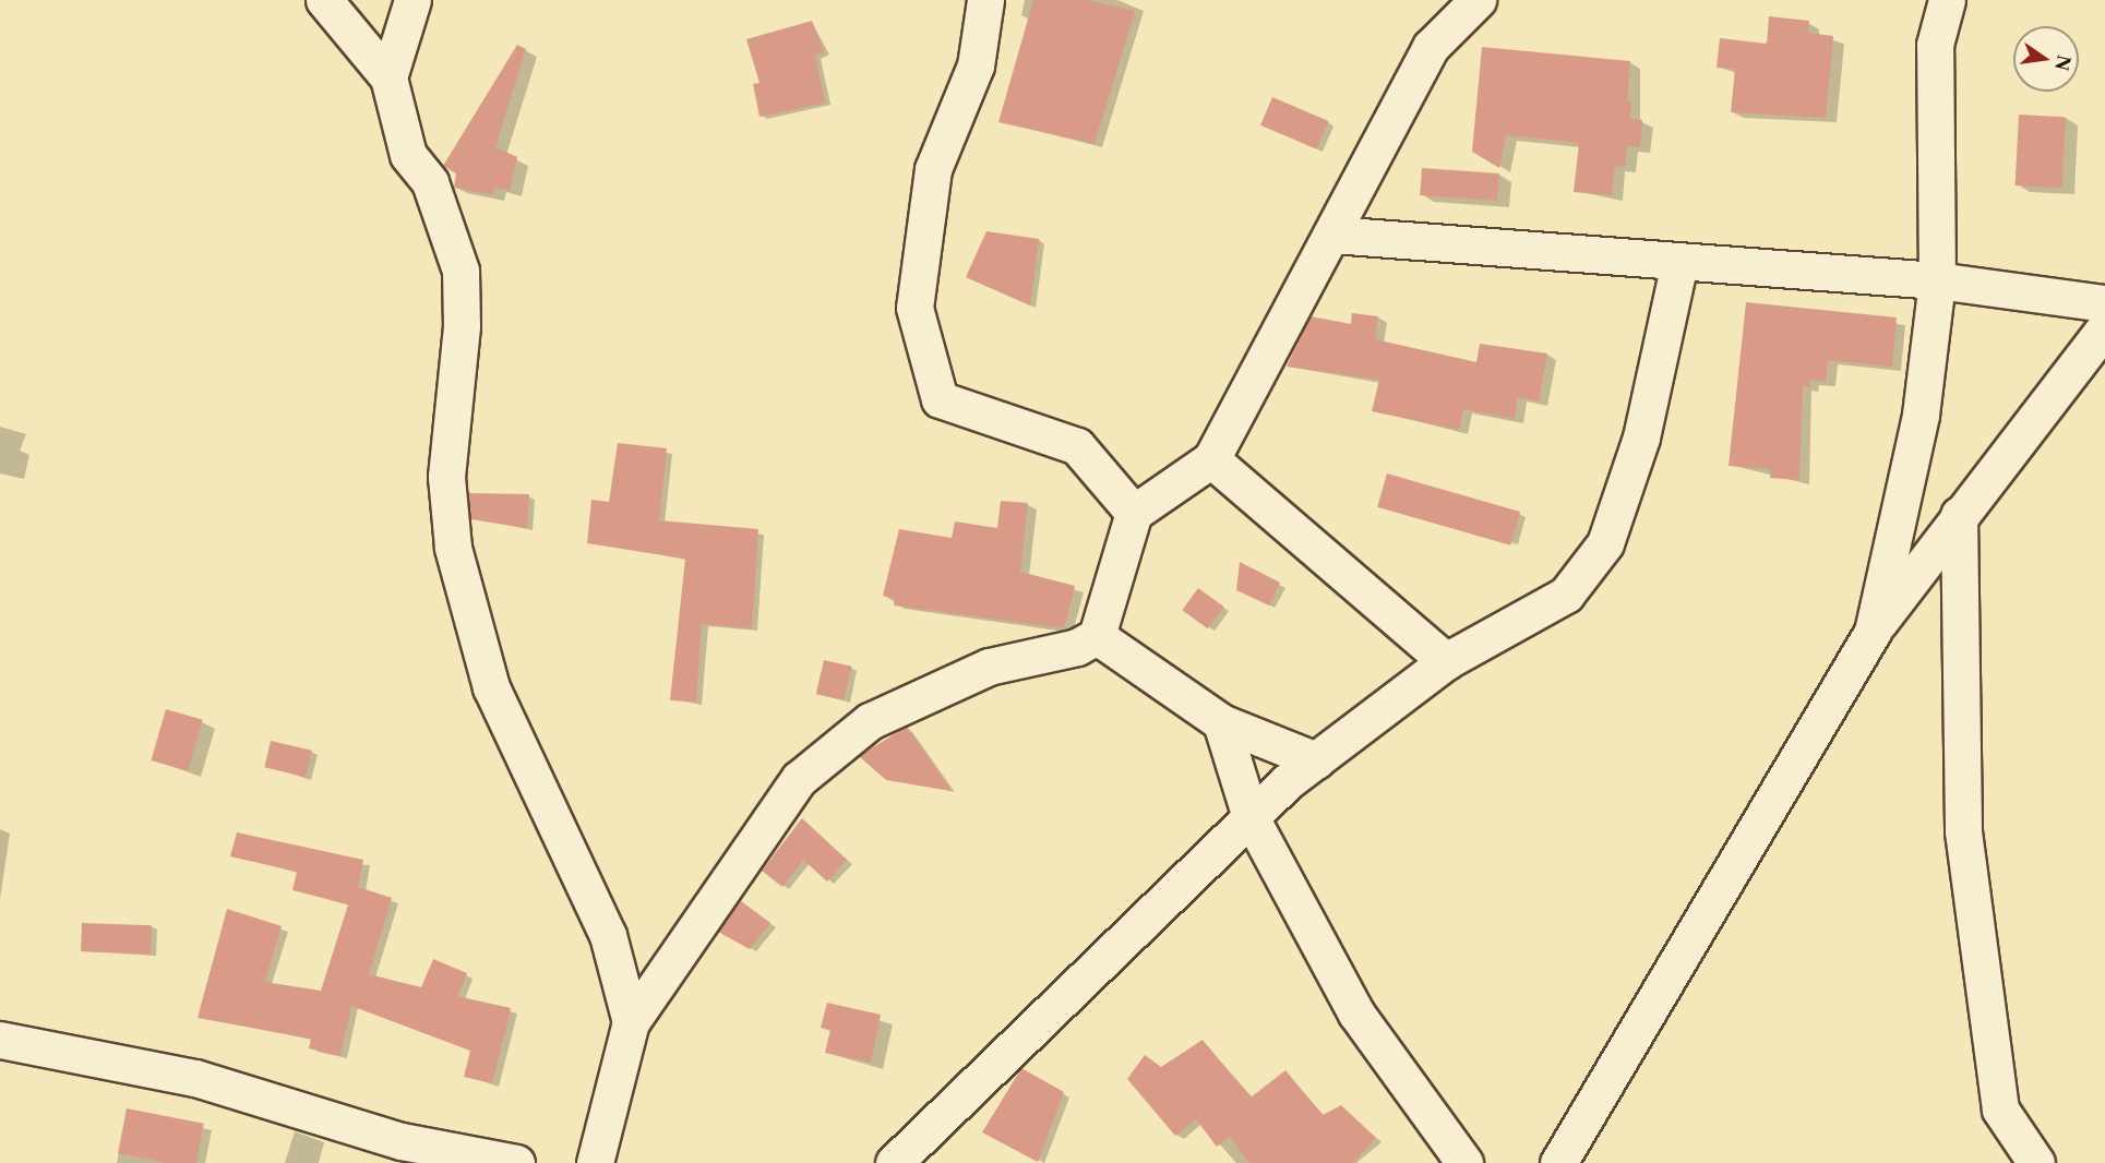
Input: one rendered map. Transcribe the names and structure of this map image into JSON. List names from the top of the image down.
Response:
{
  "north": "right"
}
